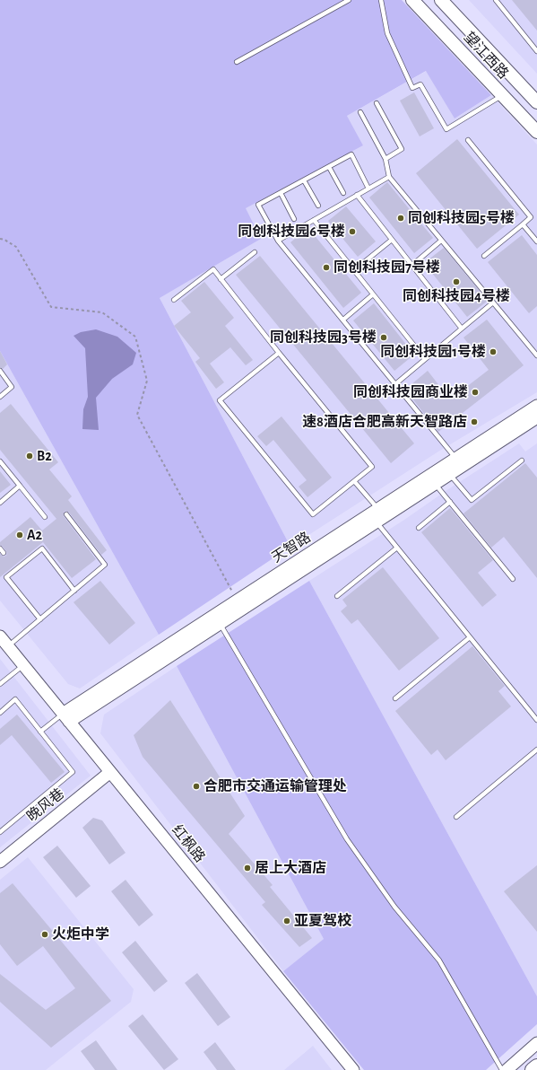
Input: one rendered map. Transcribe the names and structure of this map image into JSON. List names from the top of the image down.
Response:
{
  "streets": {
    "main road": ["望江西路"],
    "street": ["天智路", "晚风巷", "红枫路"]
  },
  "crossings": [
    ["天智路", "红枫路"],
    ["晚风巷", "红枫路"]
  ],
  "places": [
    "同创科技园5号楼",
    "同创科技园6号楼",
    "同创科技园7号楼",
    "同创科技园4号楼",
    "同创科技园3号楼",
    "同创科技园1号楼",
    "同创科技园商业楼",
    "速8酒店合肥高新天智路店",
    "B2",
    "A2",
    "合肥市交通运输管理处",
    "居上大酒店",
    "亚夏驾校",
    "火炬中学"
  ]
}
